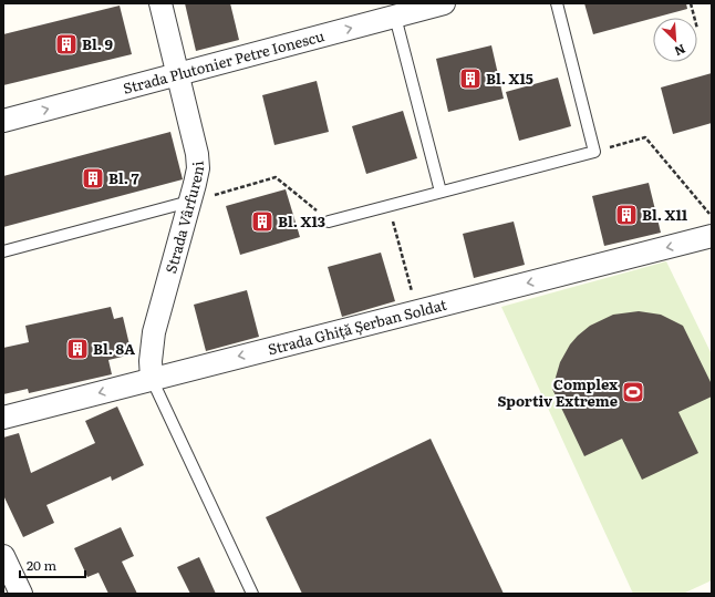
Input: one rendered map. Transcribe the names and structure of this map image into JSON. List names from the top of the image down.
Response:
{
  "streets": {
    "street": ["Strada Plutonier Petre Ionescu", "Strada Vârfureni", "Strada Ghiță Șerban Soldat"]
  },
  "crossings": [
    ["Strada Plutonier Petre Ionescu", "Strada Vârfureni"],
    ["Strada Vârfureni", "Strada Ghiță Șerban Soldat"]
  ],
  "one_way": ["Strada Plutonier Petre Ionescu", "Strada Ghiță Șerban Soldat"],
  "places": {
    "building": [
      "Bl. 9",
      "Bl. X15",
      "Bl. 7",
      "Bl. X11",
      "Bl. X13",
      "Bl. 8A"
    ],
    "sports": ["Complex Sportiv Extreme"]
  },
  "scale_bar": "20 m",
  "north": "bottom right"
}
